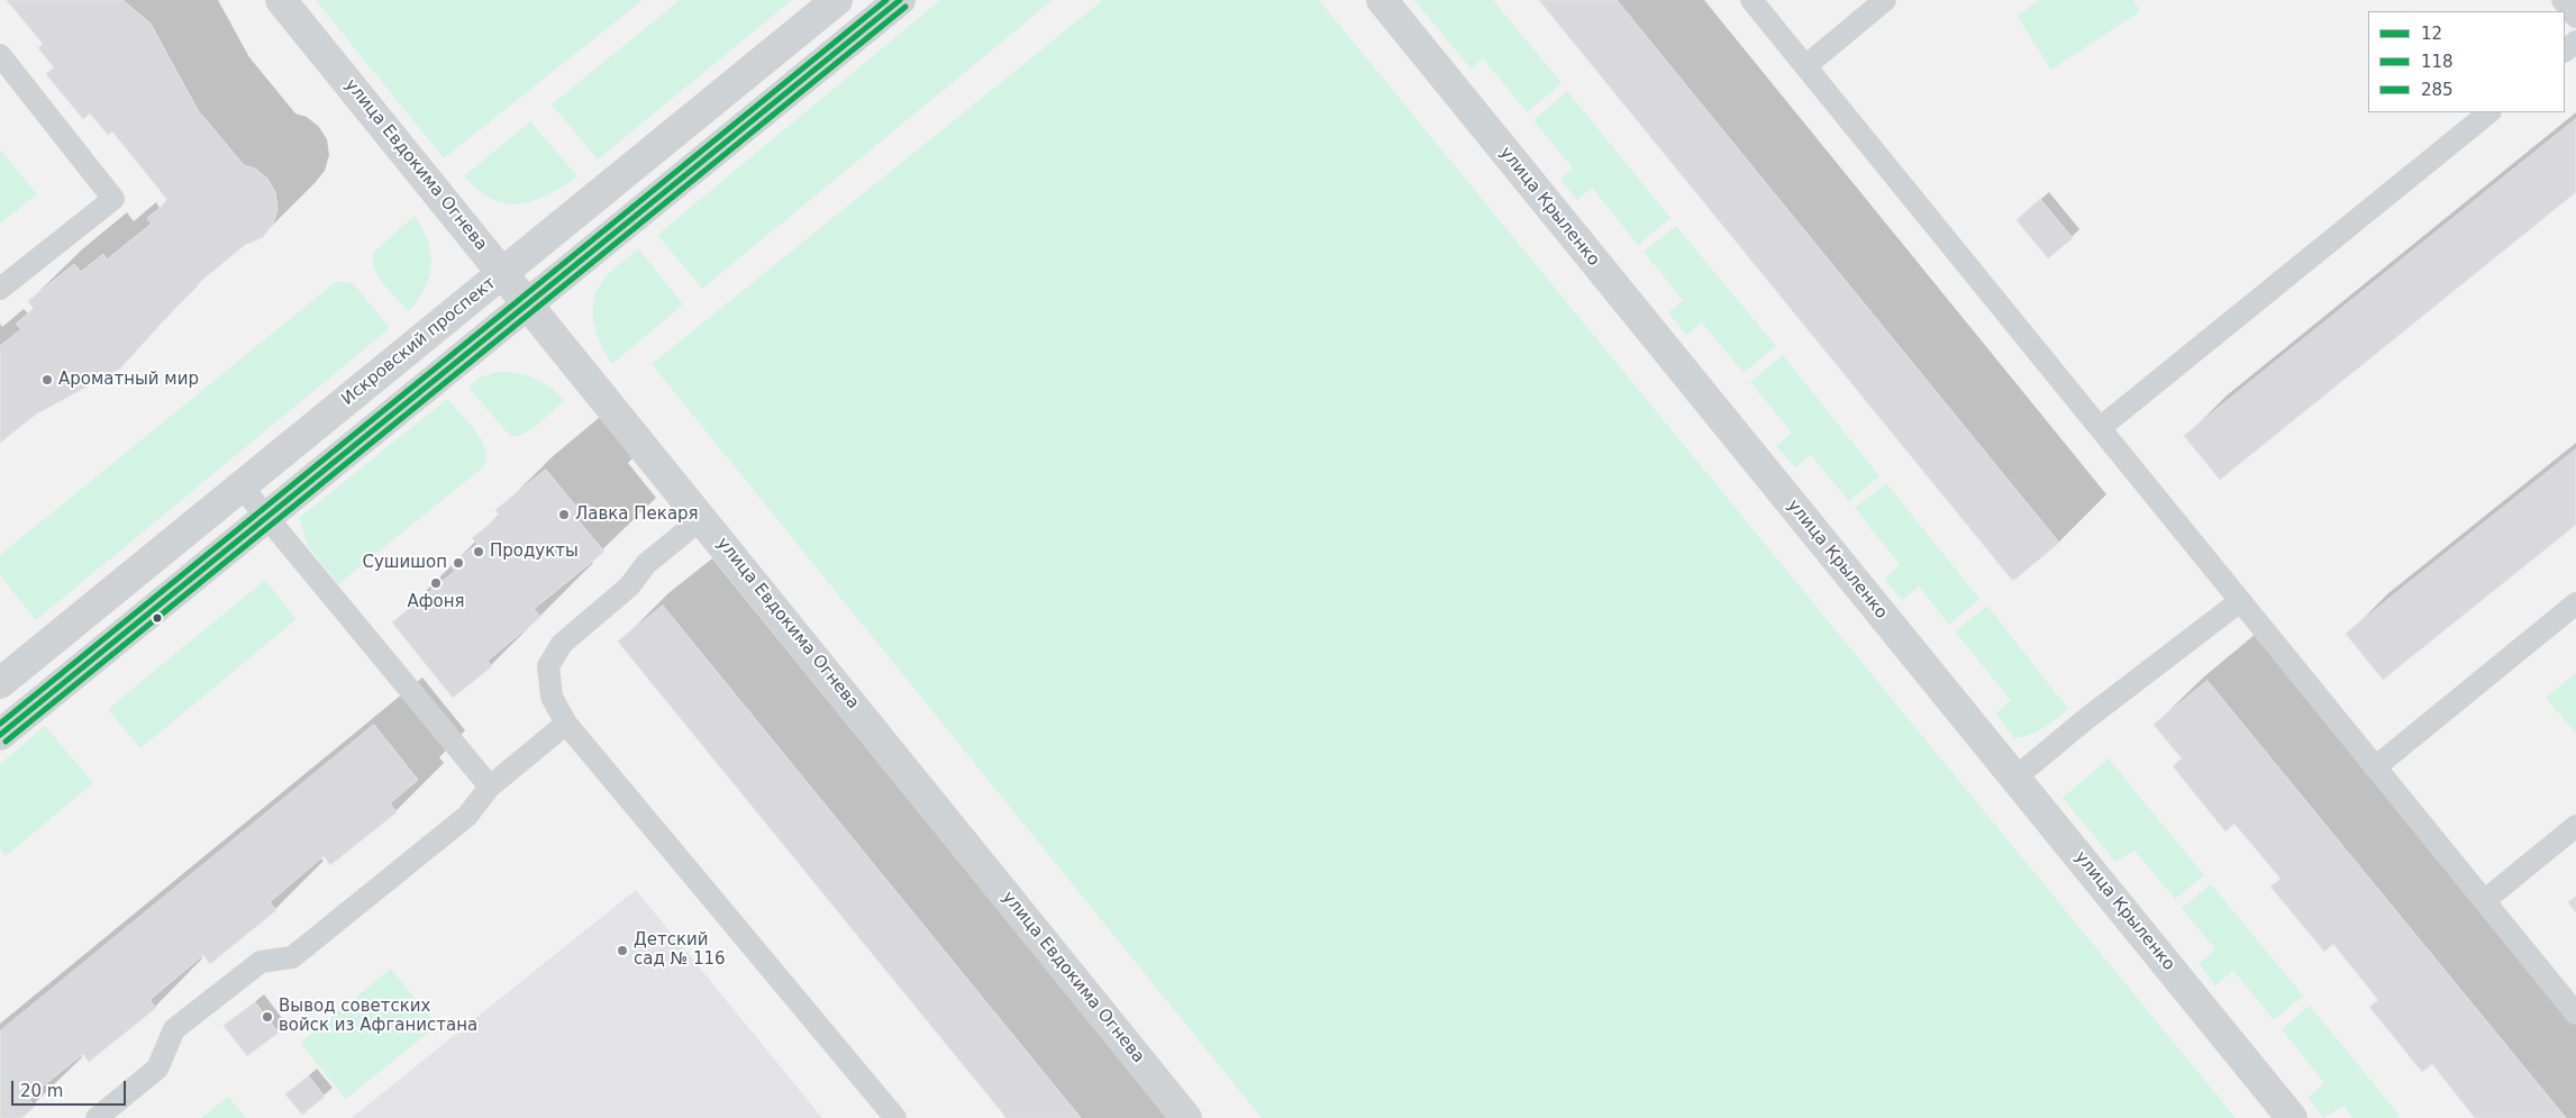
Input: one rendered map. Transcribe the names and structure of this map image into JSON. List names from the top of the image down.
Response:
{
  "streets": {
    "street": ["улица Евдокима Огнева", "улица Крыленко", "Искровский проспект"]
  },
  "crossings": [
    ["улица Евдокима Огнева", "Искровский проспект"]
  ],
  "places": [
    "Ароматный мир",
    "Лавка Пекаря",
    "Продукты",
    "Сушишоп",
    "Афоня",
    "Детский сад № 116",
    "Вывод советских войск из Афганистана"
  ],
  "lines": ["transit line 12", "transit line 285", "transit line 118"],
  "legend": ["12", "118", "285"],
  "scale_bar": "20 m"
}
